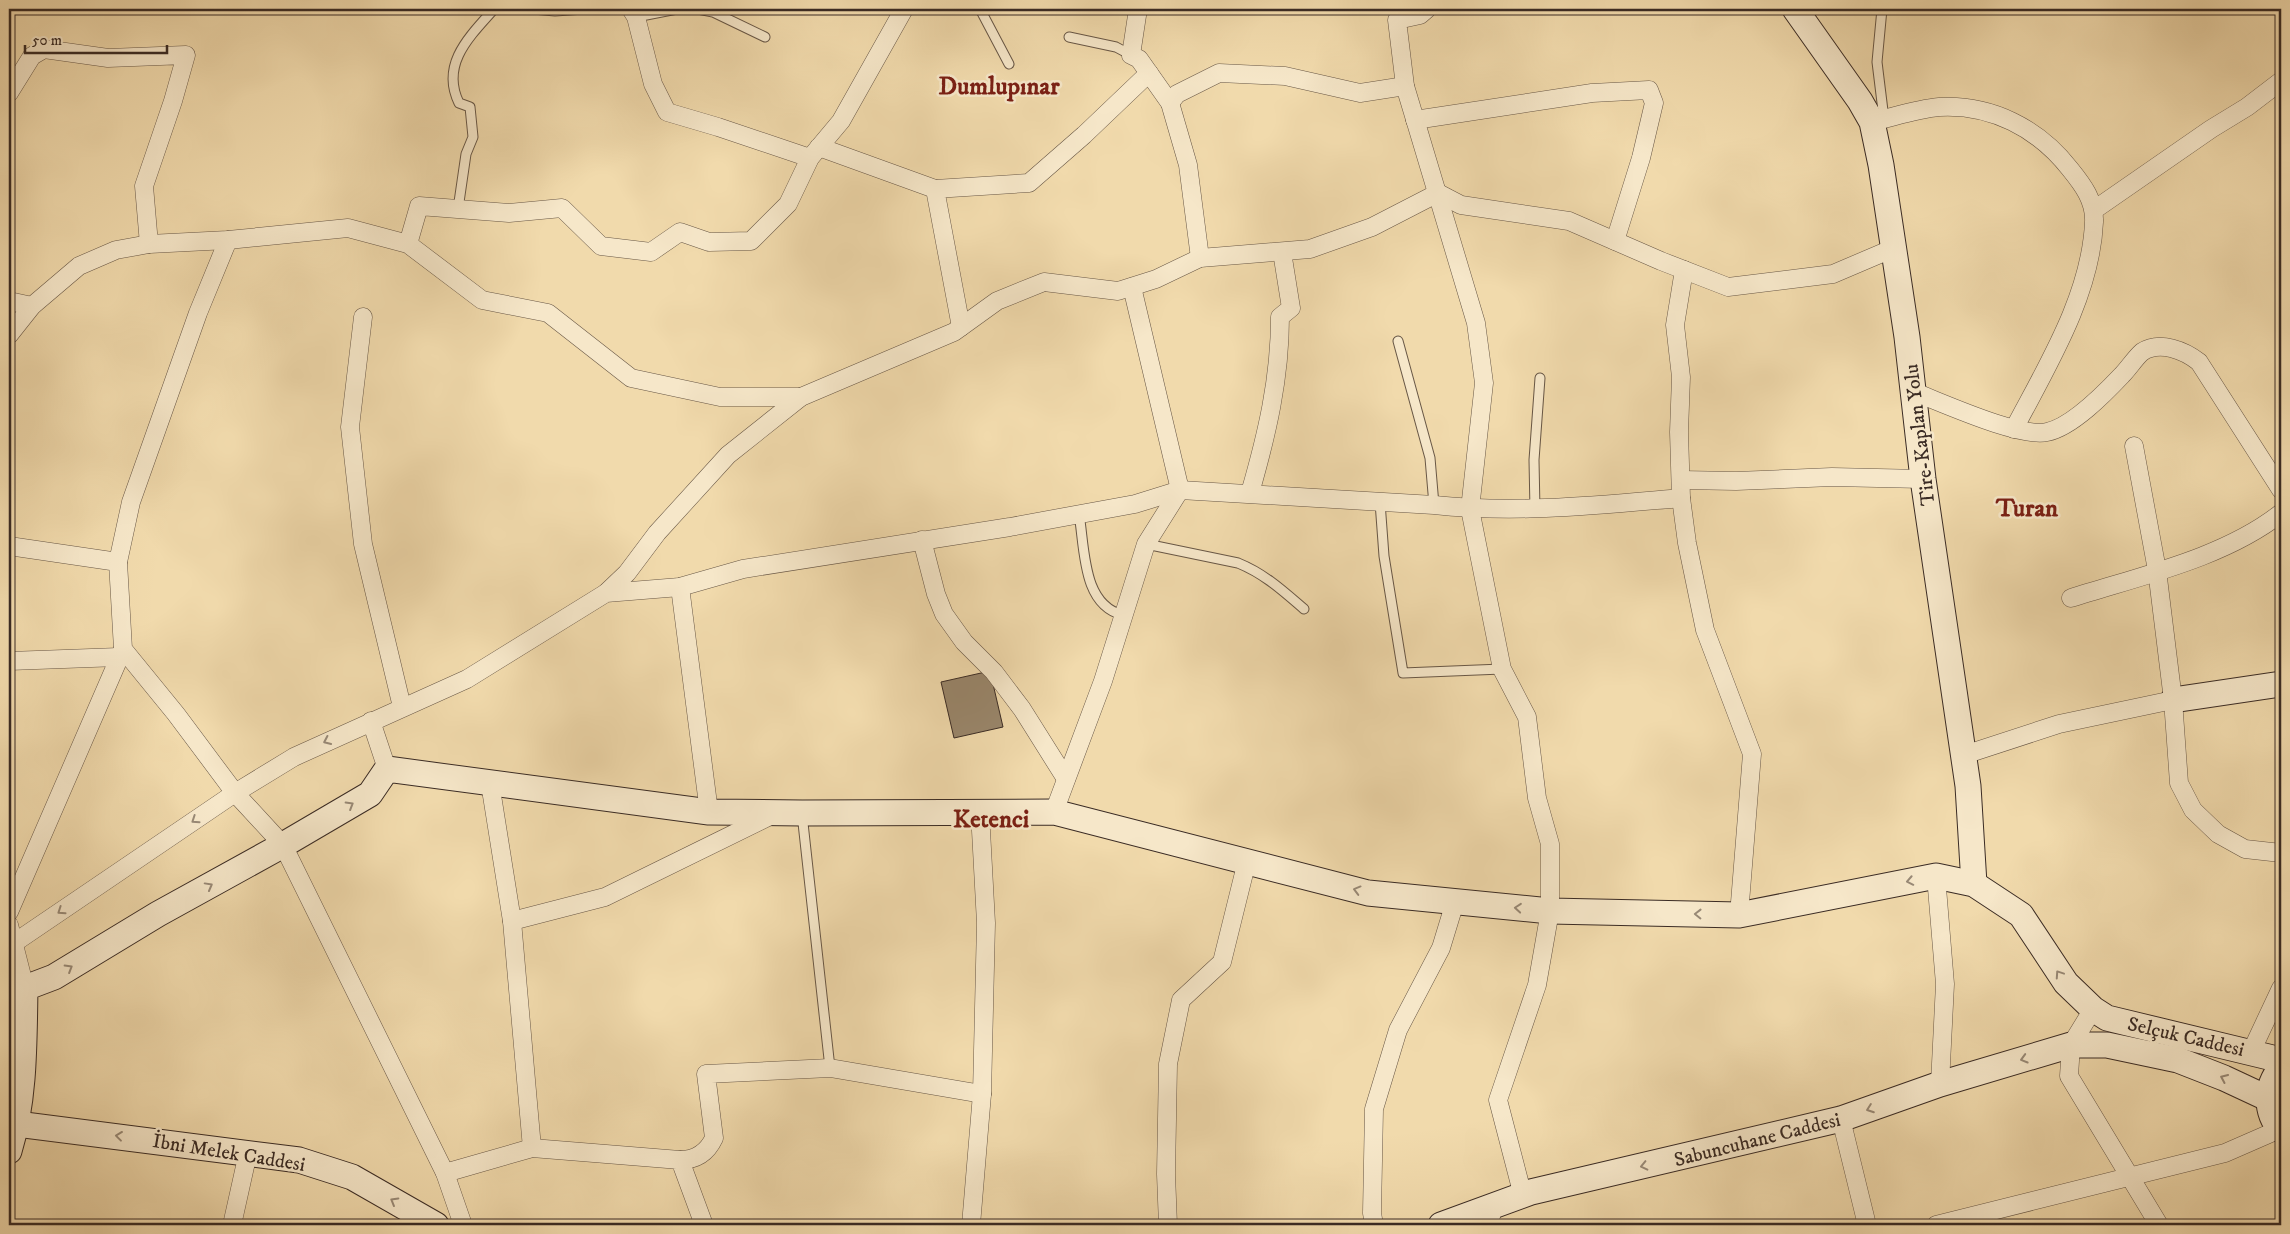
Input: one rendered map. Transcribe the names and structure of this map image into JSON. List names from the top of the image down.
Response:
{
  "streets": {
    "street": [
      "Tire-Kaplan Yolu",
      "Selçuk Caddesi",
      "Sabuncuhane Caddesi",
      "İbni Melek Caddesi"
    ]
  },
  "crossings": [
    ["Tire-Kaplan Yolu", "Selçuk Caddesi"]
  ],
  "one_way": ["Selçuk Caddesi", "İbni Melek Caddesi"],
  "districts": ["Dumlupınar", "Turan", "Ketenci"],
  "scale_bar": "50 m"
}
